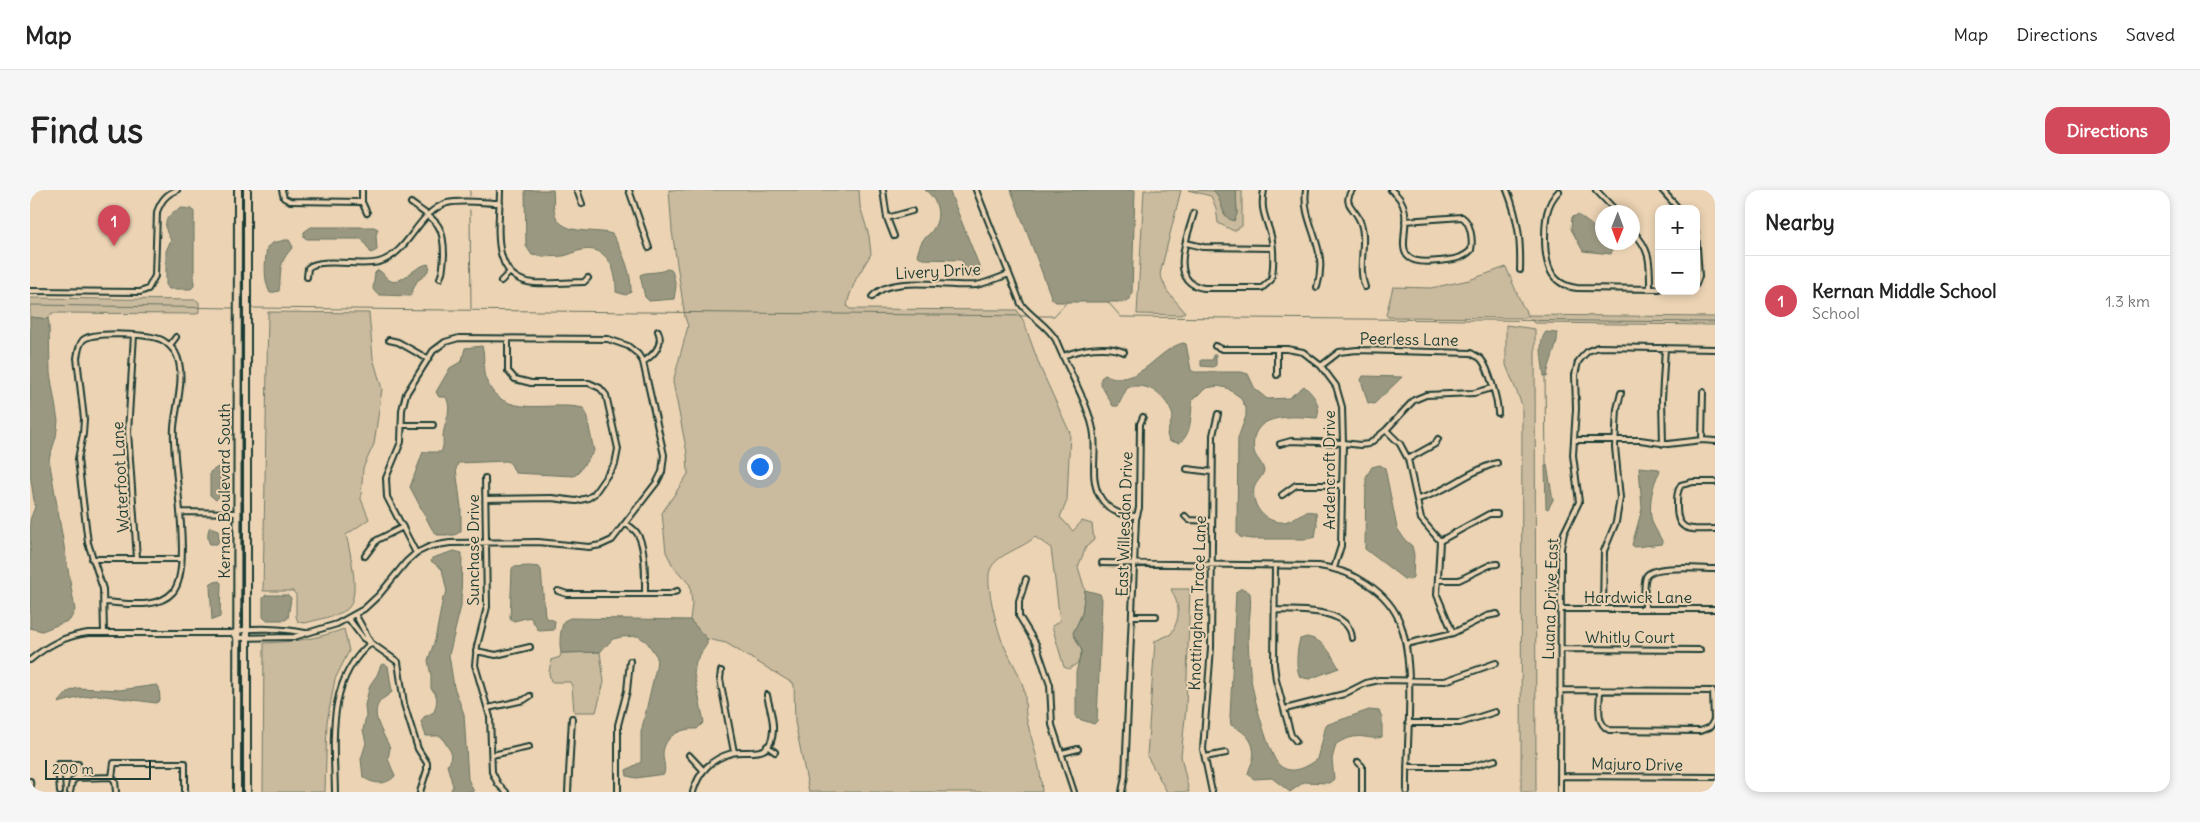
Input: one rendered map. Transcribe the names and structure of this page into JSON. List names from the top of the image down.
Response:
{
  "streets": {
    "main road": ["Kernan Boulevard South"],
    "street": [
      "Livery Drive",
      "Peerless Lane",
      "Ardencroft Drive",
      "Waterfoot Lane",
      "East Willesdon Drive",
      "Sunchase Drive",
      "Hardwick Lane",
      "Luana Drive East",
      "Knottingham Trace Lane",
      "Whitly Court",
      "Majuro Drive"
    ]
  },
  "crossings": [
    ["Peerless Lane", "Ardencroft Drive"],
    ["Hardwick Lane", "Luana Drive East"],
    ["Luana Drive East", "Whitly Court"],
    ["Luana Drive East", "Majuro Drive"]
  ],
  "scale_bar": "200 m",
  "north": "bottom",
  "page": {
    "header": "Map",
    "nav": ["Map", "Directions", "Saved"],
    "buttons": "Directions",
    "title": "Find us",
    "heading": "Nearby",
    "map_buttons": ["+", "−"],
    "pins": "1",
    "list": [
      {
        "mark": "1",
        "name": "Kernan Middle School",
        "note": "School",
        "value": "1.3 km"
      }
    ],
    "scale": "200 m"
  }
}
